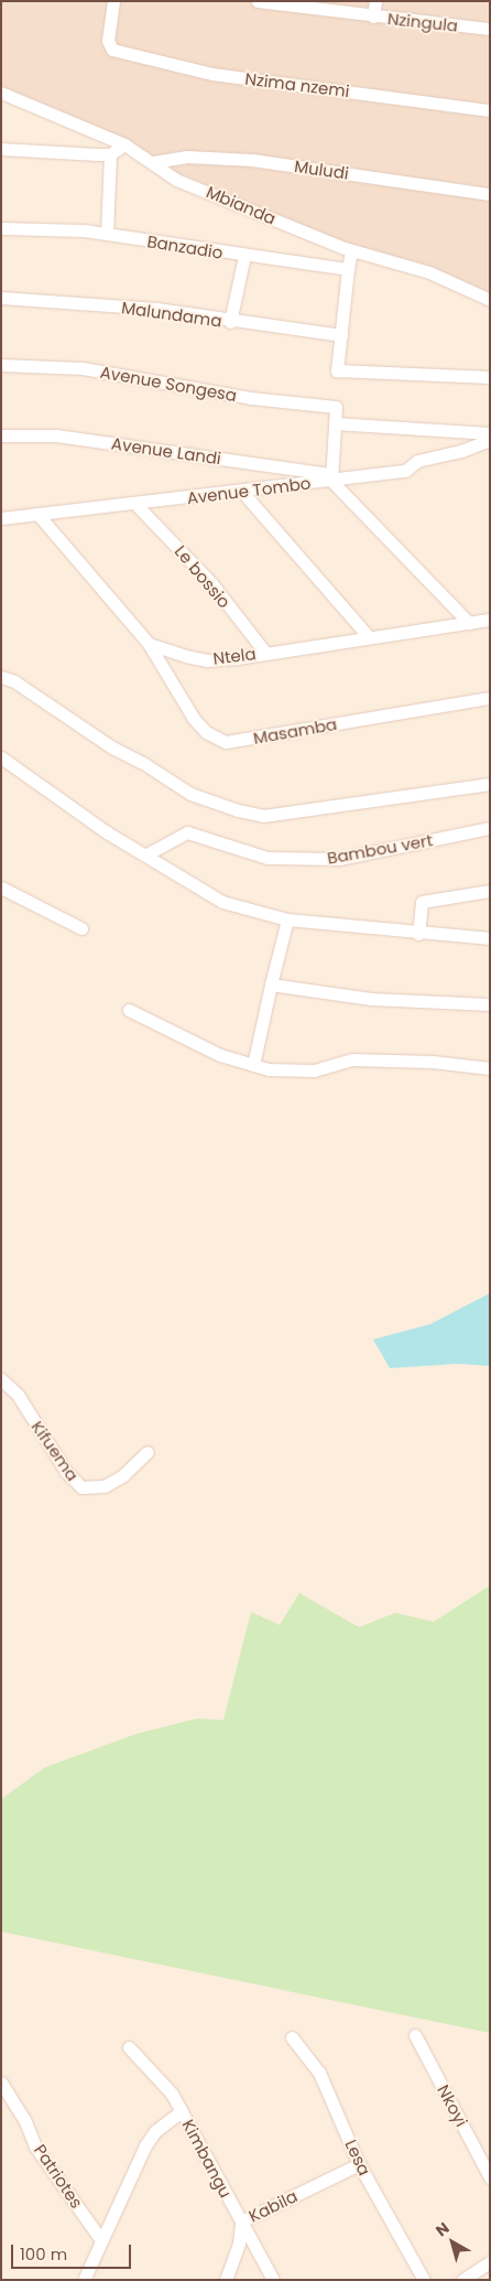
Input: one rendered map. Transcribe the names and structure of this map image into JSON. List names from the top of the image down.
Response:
{
  "streets": {
    "street": [
      "Nzingula",
      "Nzima nzemi",
      "Muludi",
      "Mbianda",
      "Banzadio",
      "Malundama",
      "Avenue Songesa",
      "Avenue Landi",
      "Avenue Tombo",
      "Le bossio",
      "Ntela",
      "Masamba",
      "Bambou vert",
      "Kifuema",
      "Nkoyi",
      "Lesa",
      "Kimbangu",
      "Patriotes",
      "Kabila"
    ]
  },
  "crossings": [
    ["Muludi", "Mbianda"],
    ["Avenue Landi", "Avenue Tombo"],
    ["Avenue Tombo", "Le bossio"],
    ["Le bossio", "Ntela"],
    ["Ntela", "Masamba"],
    ["Lesa", "Kabila"],
    ["Kimbangu", "Kabila"]
  ],
  "scale_bar": "100 m",
  "north": "top left"
}
